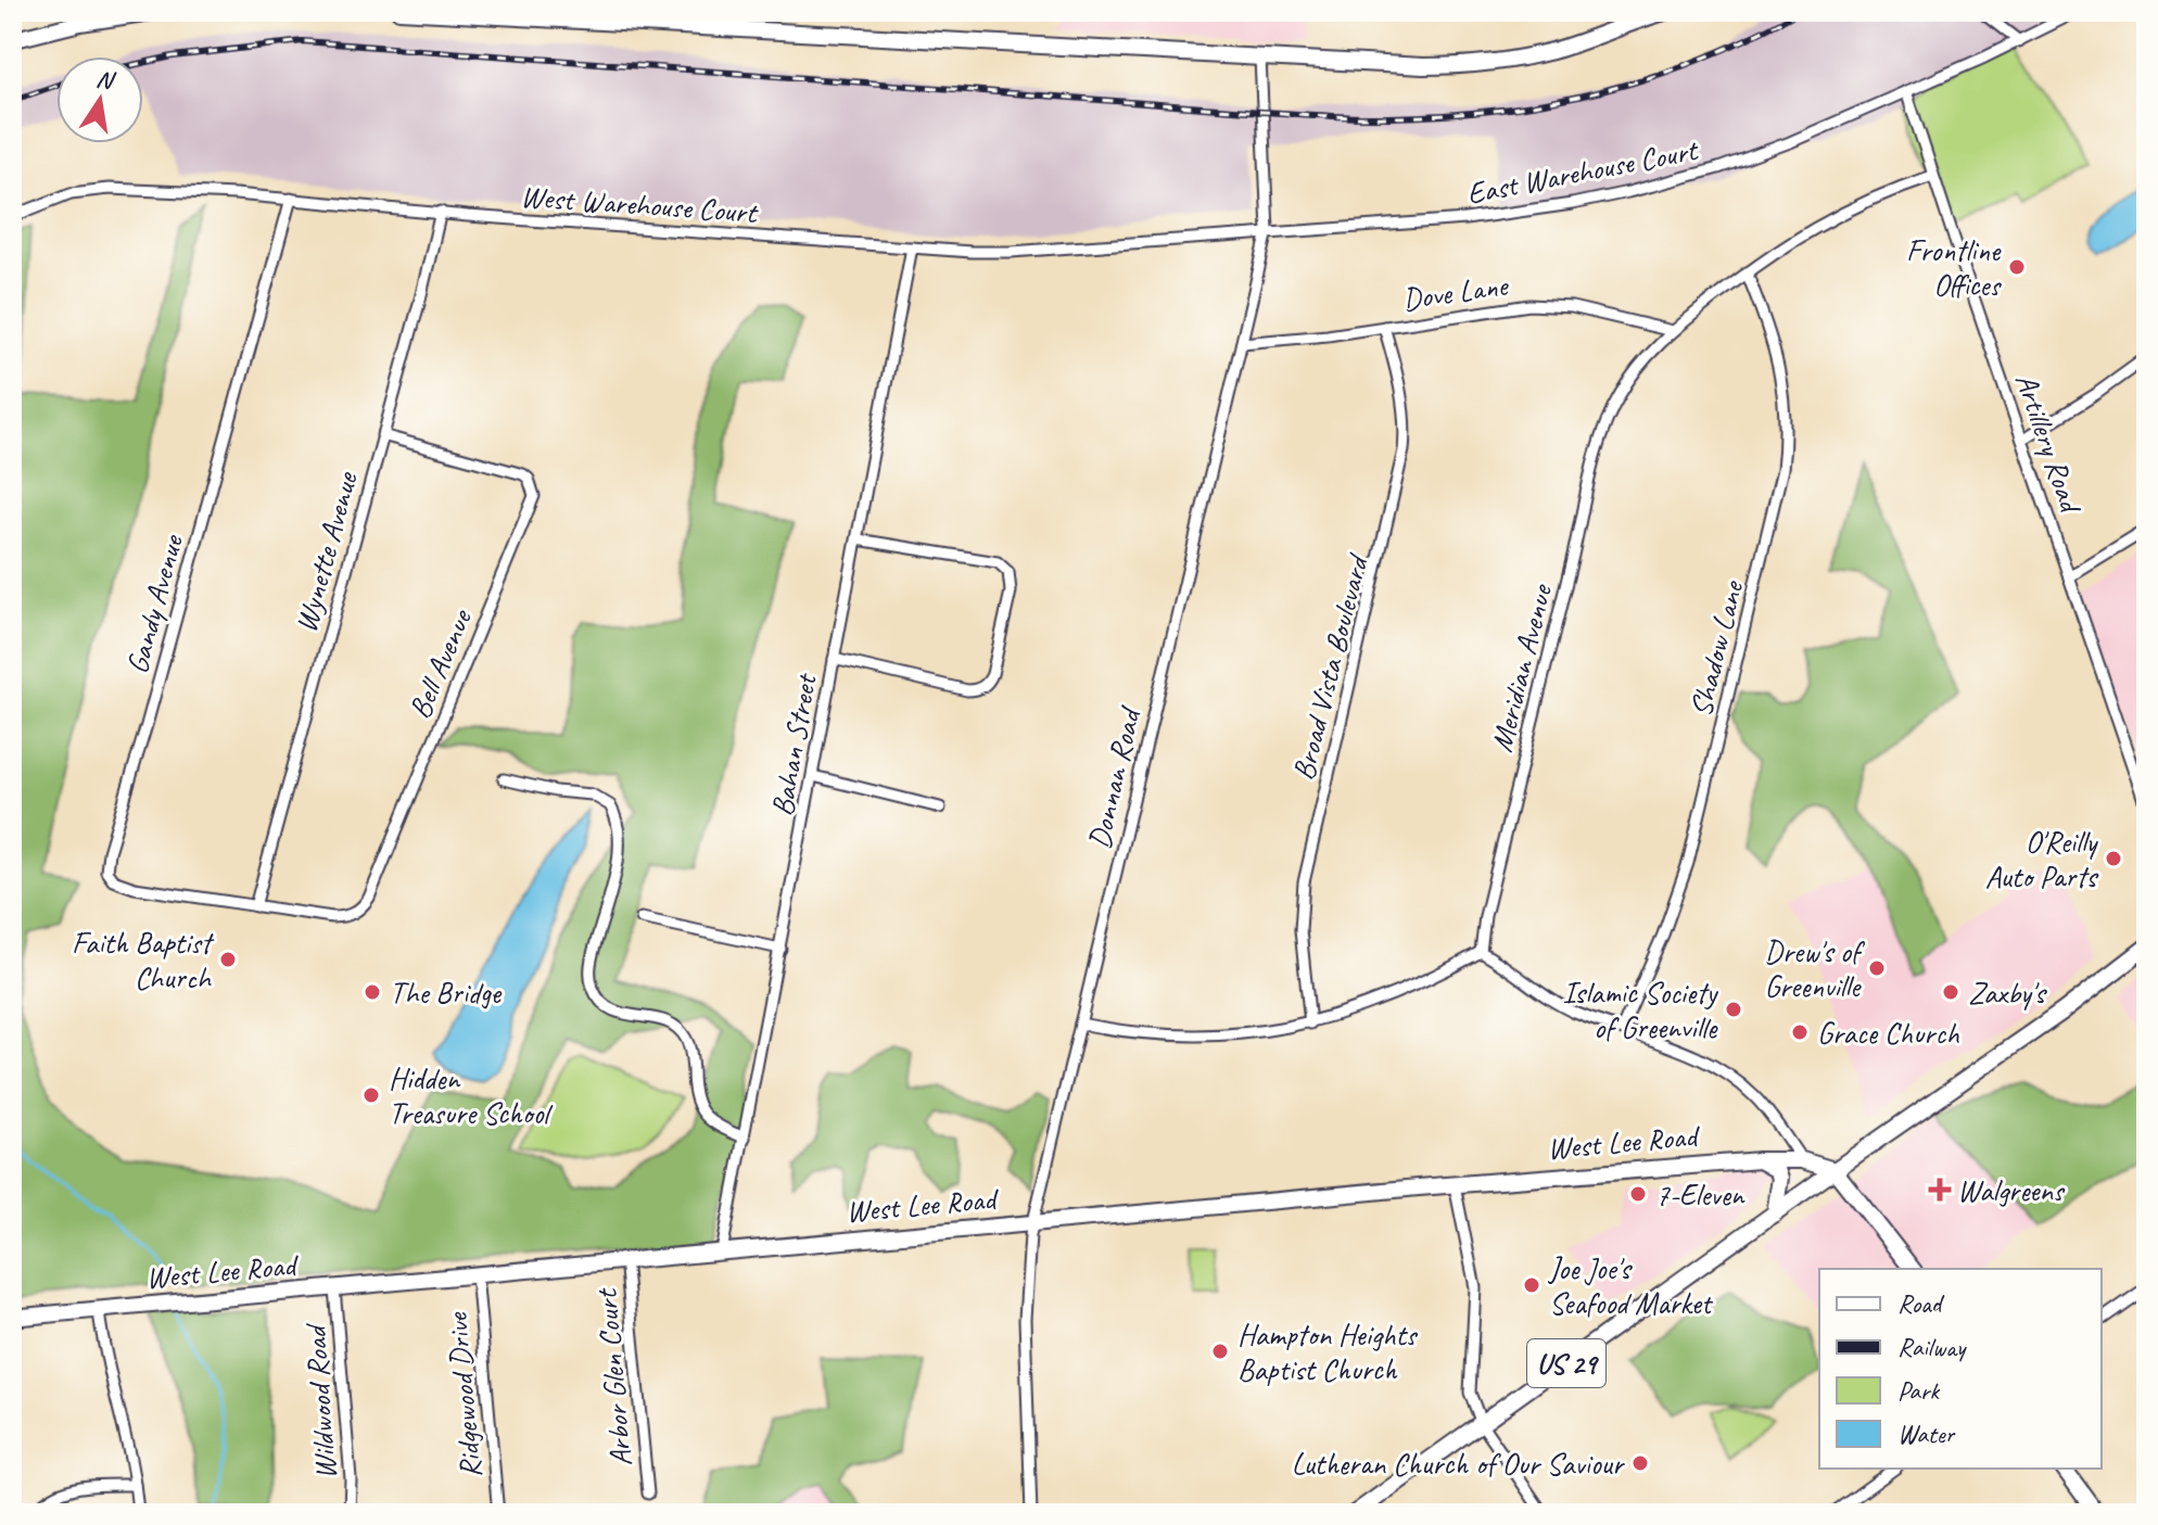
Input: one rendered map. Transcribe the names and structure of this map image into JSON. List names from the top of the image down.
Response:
{
  "streets": {
    "street": [
      "East Warehouse Court",
      "West Warehouse Court",
      "Dove Lane",
      "Artillery Road",
      "Wynette Avenue",
      "Gandy Avenue",
      "Shadow Lane",
      "Bell Avenue",
      "Broad Vista Boulevard",
      "Meridian Avenue",
      "Bahan Street",
      "Donnan Road",
      "West Lee Road",
      "US 29",
      "Arbor Glen Court",
      "Ridgewood Drive",
      "Wildwood Road"
    ]
  },
  "crossings": [
    ["East Warehouse Court", "West Warehouse Court"],
    ["East Warehouse Court", "Artillery Road"],
    ["East Warehouse Court", "Donnan Road"],
    ["West Warehouse Court", "Wynette Avenue"],
    ["West Warehouse Court", "Gandy Avenue"],
    ["West Warehouse Court", "Bahan Street"],
    ["West Warehouse Court", "Donnan Road"],
    ["Dove Lane", "Broad Vista Boulevard"],
    ["Dove Lane", "Meridian Avenue"],
    ["Dove Lane", "Donnan Road"],
    ["Artillery Road", "Meridian Avenue"],
    ["Wynette Avenue", "Gandy Avenue"],
    ["Wynette Avenue", "Bell Avenue"],
    ["Gandy Avenue", "Bell Avenue"],
    ["Shadow Lane", "Meridian Avenue"],
    ["Bahan Street", "West Lee Road"],
    ["Donnan Road", "West Lee Road"],
    ["West Lee Road", "US 29"],
    ["West Lee Road", "Arbor Glen Court"],
    ["West Lee Road", "Ridgewood Drive"],
    ["West Lee Road", "Wildwood Road"]
  ],
  "places": {
    "other": [
      "Frontline Offices",
      "O'Reilly Auto Parts",
      "Faith Baptist Church",
      "Drew's of Greenville",
      "The Bridge",
      "Zaxby's",
      "Islamic Society of Greenville",
      "Grace Church",
      "Hidden Treasure School",
      "7-Eleven",
      "Joe Joe's Seafood Market",
      "Hampton Heights Baptist Church",
      "Lutheran Church of Our Saviour"
    ],
    "health": ["Walgreens"]
  },
  "legend": [
    "Road",
    "Railway",
    "Park",
    "Water"
  ],
  "north": "top"
}
